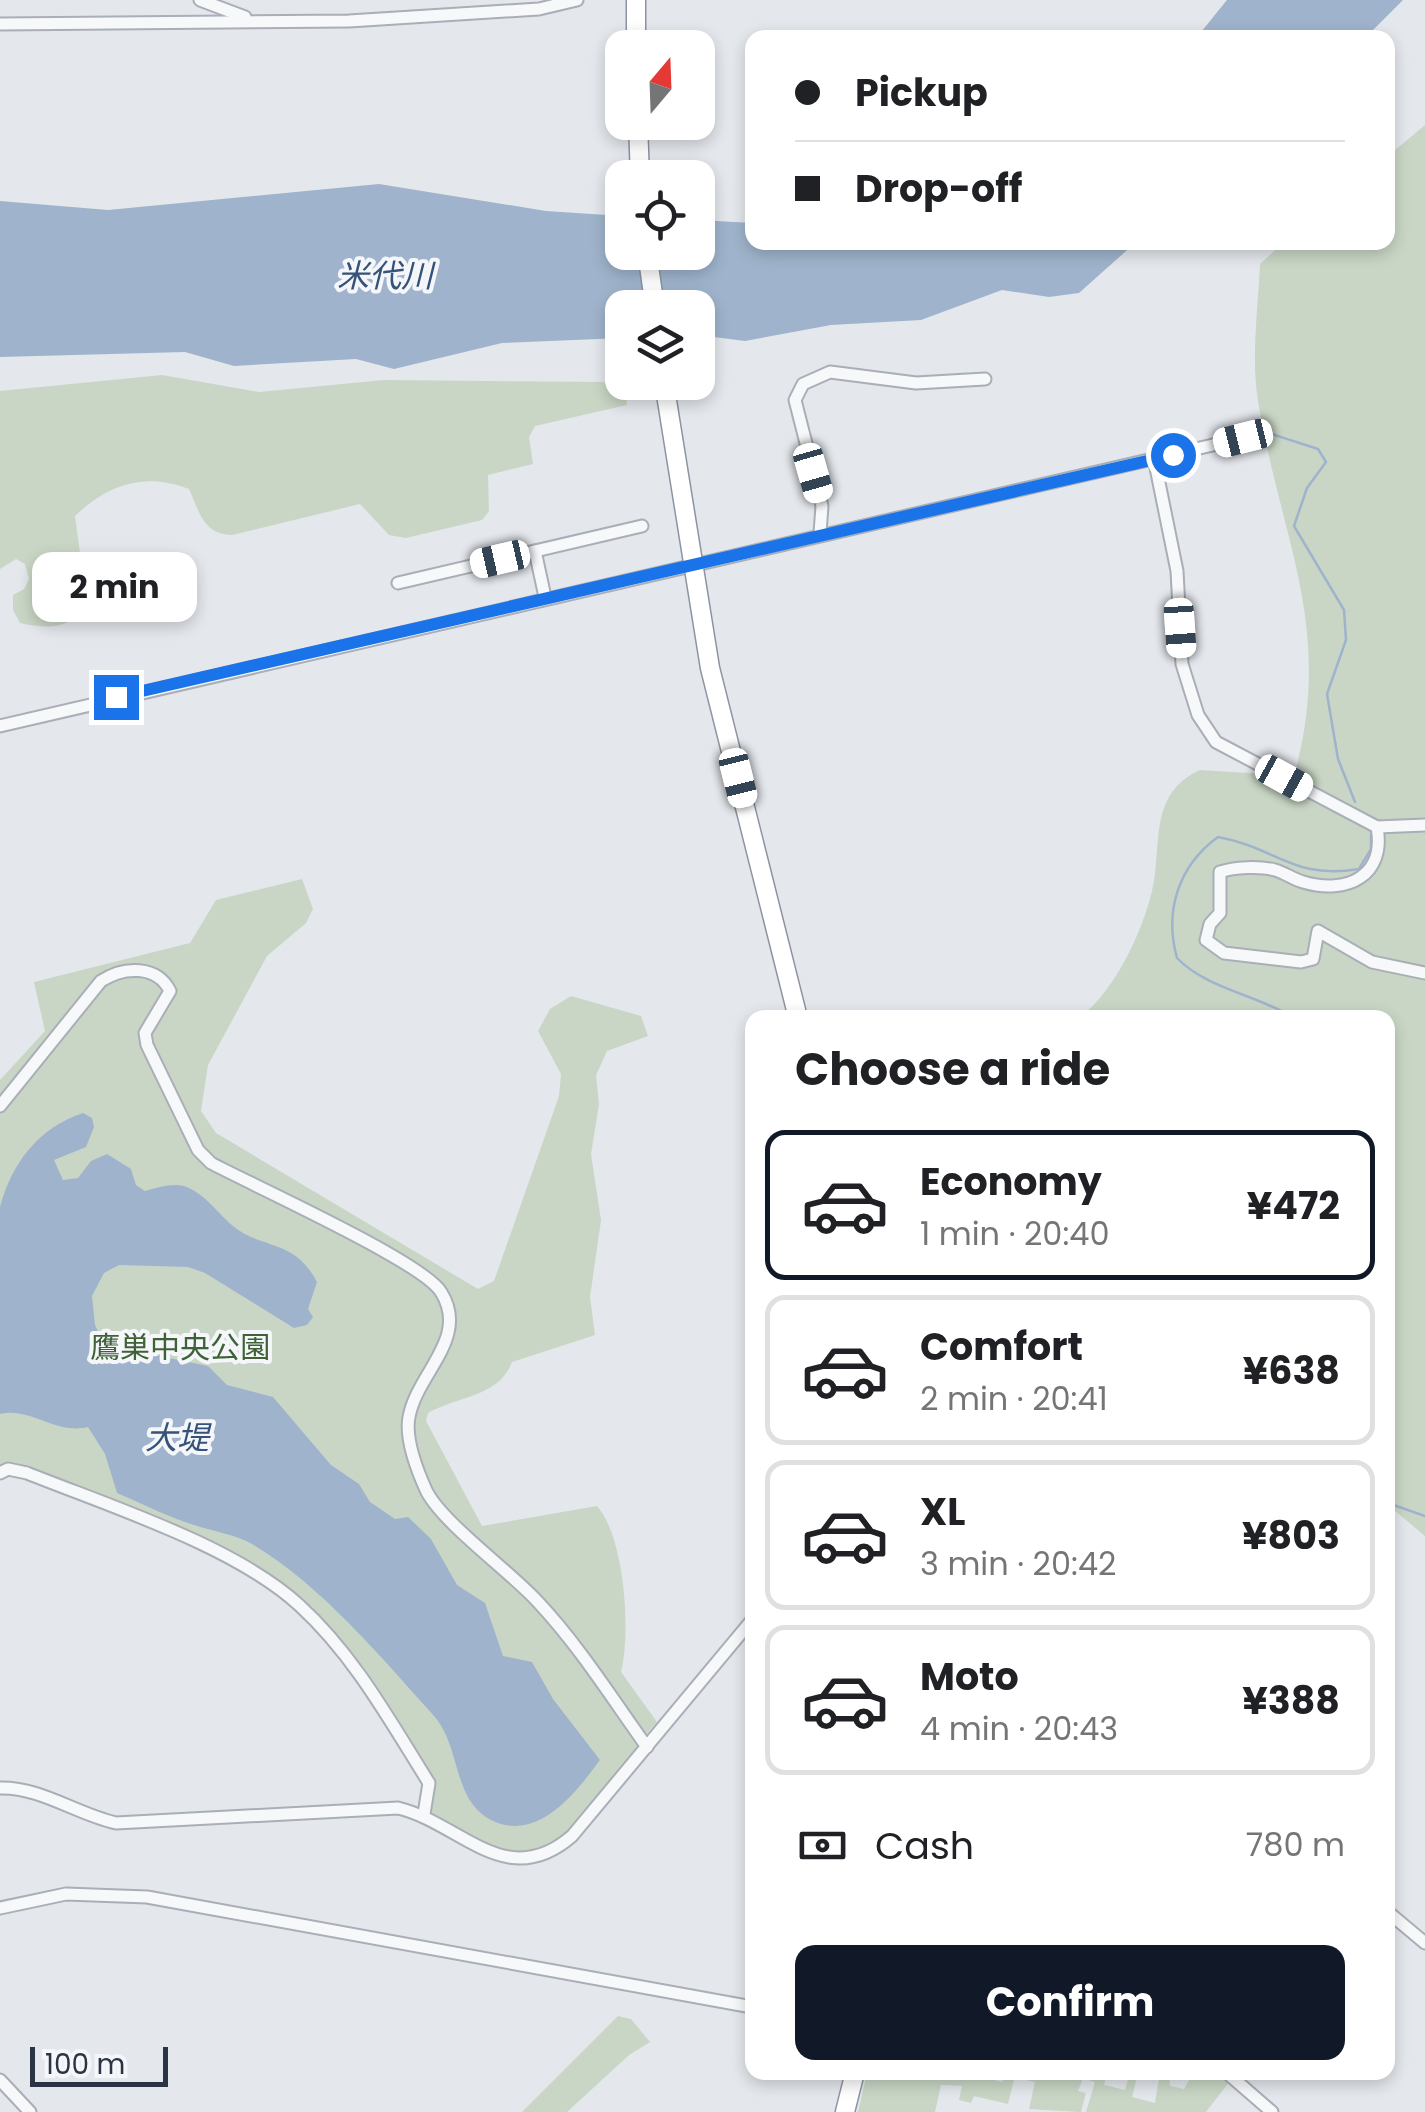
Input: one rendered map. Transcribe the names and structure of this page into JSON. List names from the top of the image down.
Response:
{
  "water": ["米代川", "大堤"],
  "parks": ["鷹巣中央公園"],
  "scale_bar": "100 m",
  "north": "top",
  "page": {
    "banner": ["Pickup", "Drop-off"],
    "bubble": "2 min",
    "heading": "Choose a ride",
    "list": [
      {
        "name": "Economy",
        "note": "1 min · 20:40",
        "value": "¥472"
      },
      {
        "name": "Comfort",
        "note": "2 min · 20:41",
        "value": "¥638"
      },
      {
        "name": "XL",
        "note": "3 min · 20:42",
        "value": "¥803"
      },
      {
        "name": "Moto",
        "note": "4 min · 20:43",
        "value": "¥388"
      }
    ],
    "pay": ["Cash", "780 m"],
    "buttons": "Confirm",
    "scale": "100 m"
  }
}
